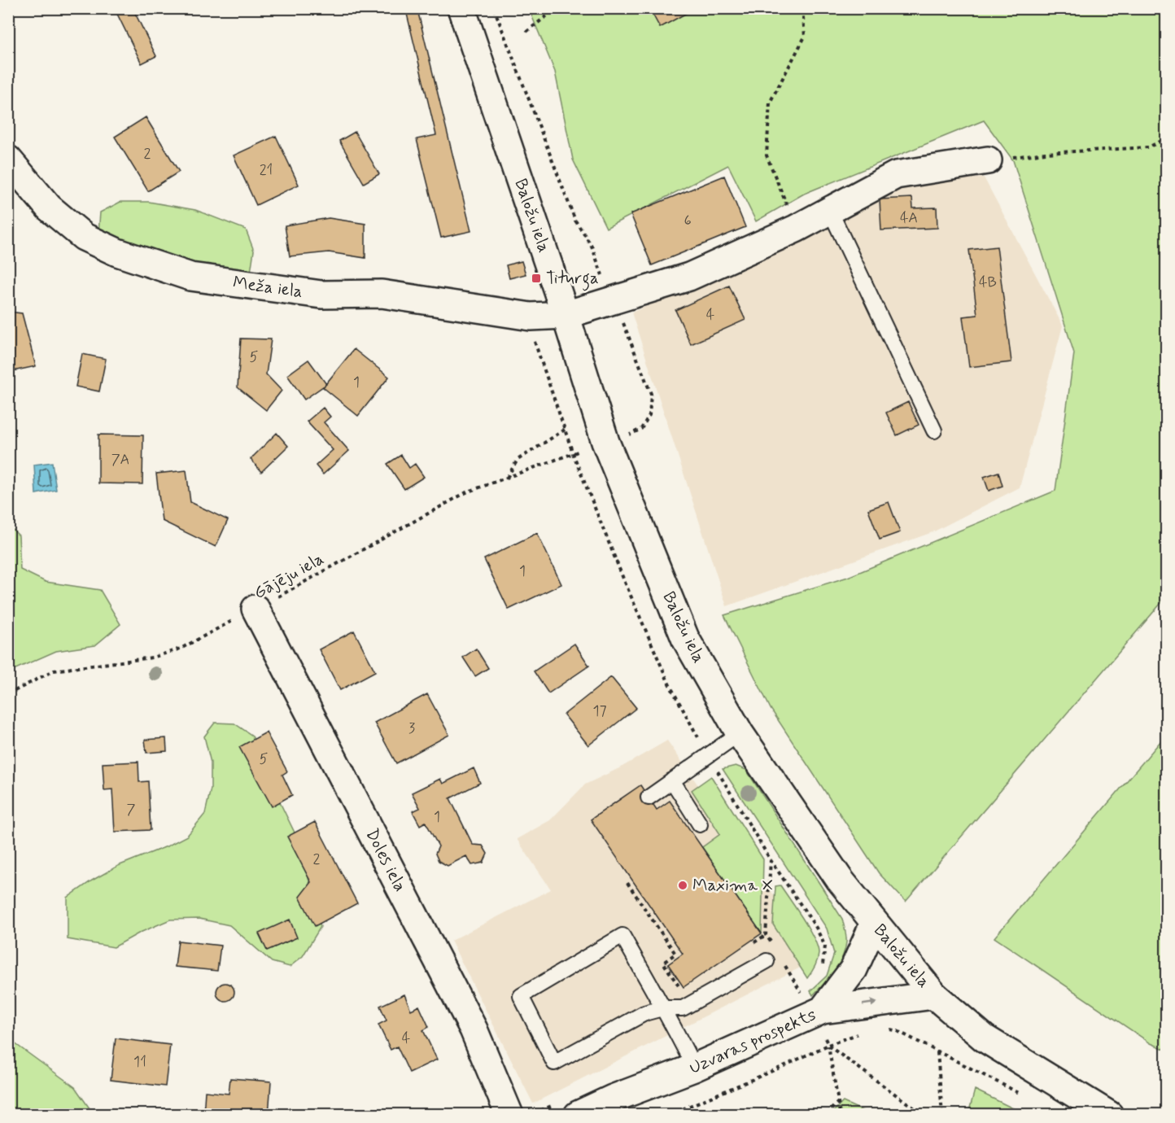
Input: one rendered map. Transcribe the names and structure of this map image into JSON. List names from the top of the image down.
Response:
{
  "streets": {
    "street": [
      "Baložu iela",
      "Meža iela",
      "Doles iela",
      "Uzvaras prospekts"
    ],
    "path": ["Gājēju iela"]
  },
  "crossings": [
    ["Baložu iela", "Meža iela"],
    ["Baložu iela", "Uzvaras prospekts"],
    ["Gājēju iela", "Doles iela"]
  ],
  "places": {
    "transit": ["Titurga"],
    "other": ["Maxima X"]
  },
  "house_numbers": [
    "2",
    "21",
    "4A",
    "6",
    "4B",
    "4",
    "5",
    "1",
    "7A",
    "1",
    "17",
    "3",
    "5",
    "7",
    "1",
    "2",
    "4",
    "11"
  ]
}
